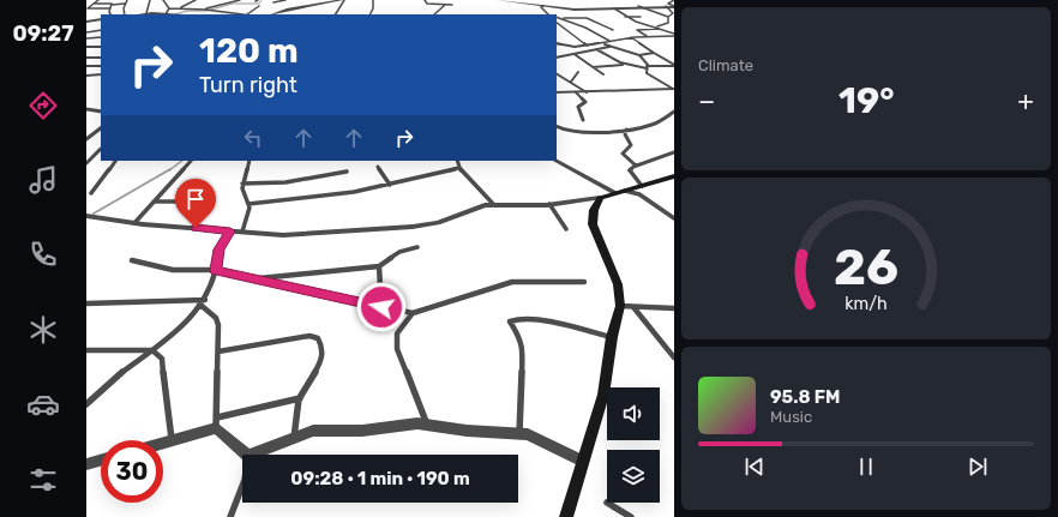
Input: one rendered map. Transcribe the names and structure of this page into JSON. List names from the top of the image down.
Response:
{
  "page": {
    "tabs": "09:27",
    "tile": "Climate",
    "turn": ["120 m", "Turn right"],
    "heat": ["−", "19°", "+"],
    "song": ["95.8 FM", "Music"],
    "limit": "30",
    "trip": "09:28 · 1 min · 190 m",
    "gauge": ["26", "km/h"]
  }
}
